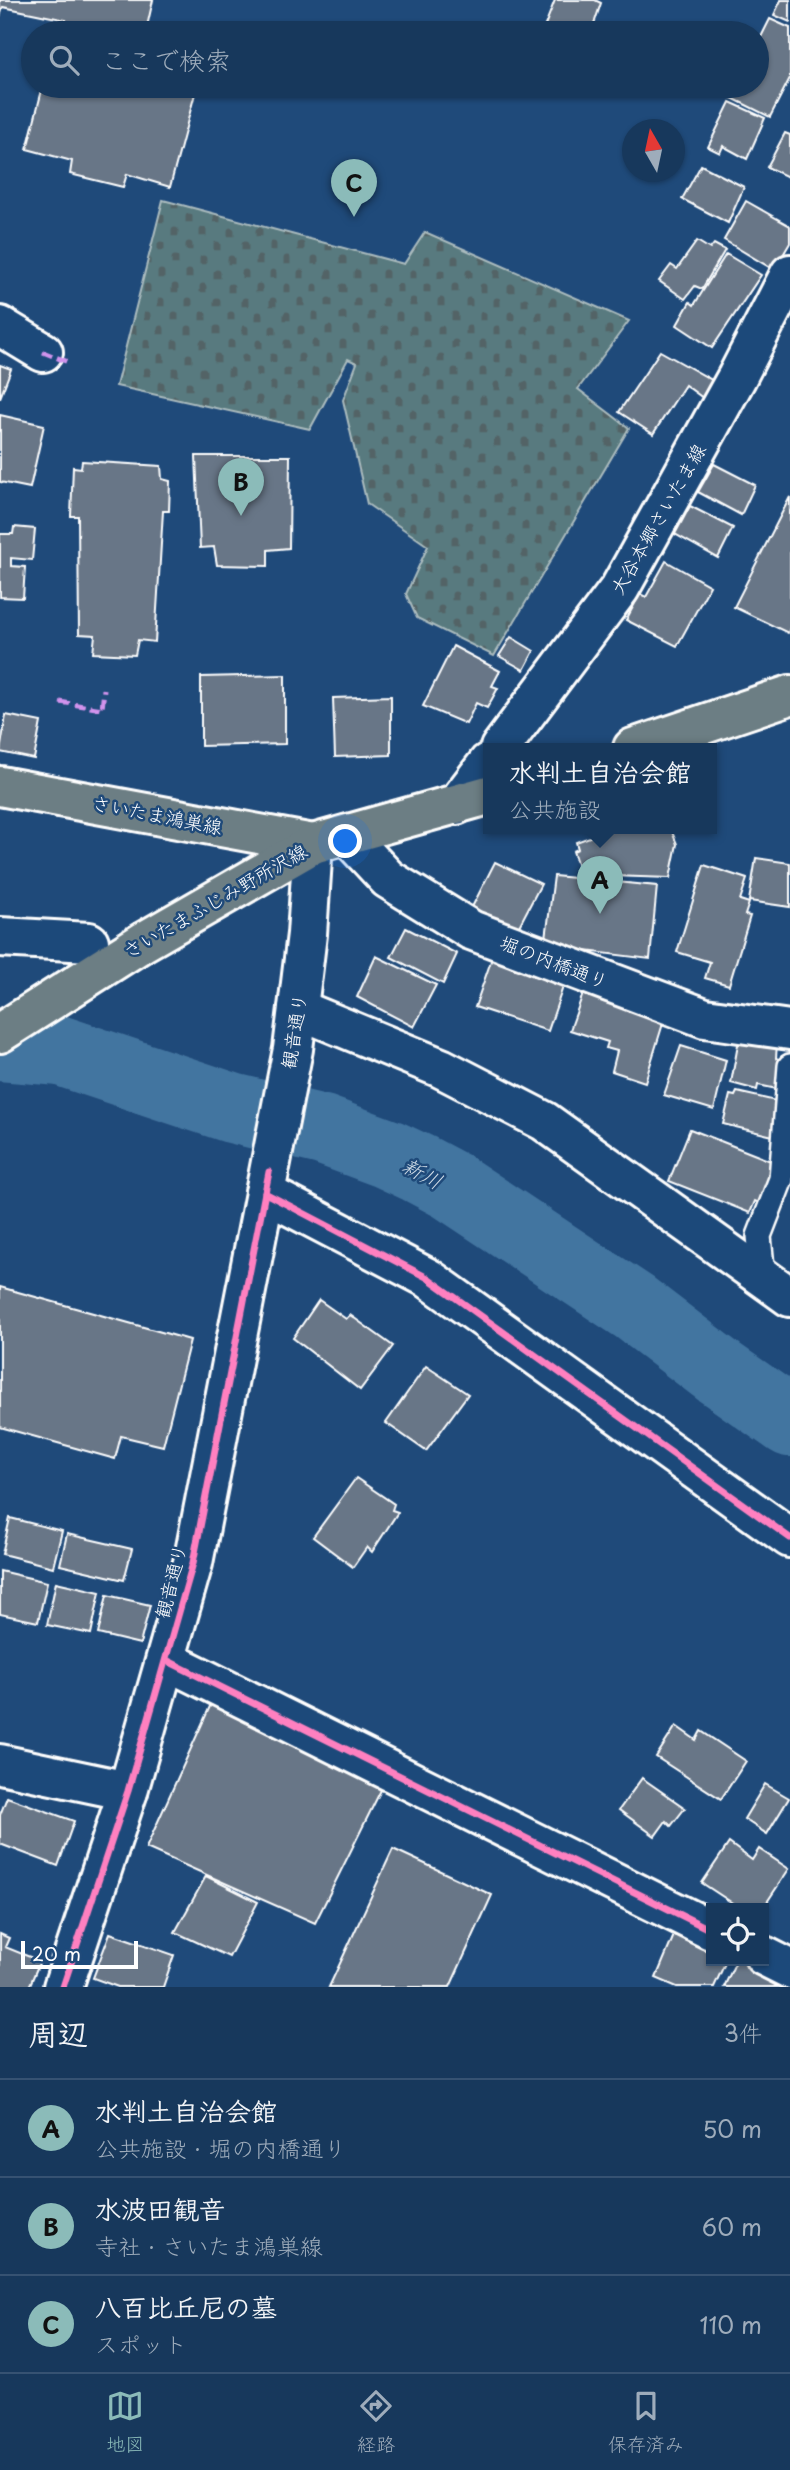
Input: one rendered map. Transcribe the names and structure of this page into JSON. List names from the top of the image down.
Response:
{
  "streets": {
    "main road": ["さいたま鴻巣線", "さいたまふじみ野所沢線"],
    "street": ["大谷本郷さいたま線", "堀の内橋通り", "観音通り"]
  },
  "crossings": [
    ["さいたま鴻巣線", "さいたまふじみ野所沢線"],
    ["さいたま鴻巣線", "堀の内橋通り"],
    ["さいたま鴻巣線", "観音通り"],
    ["さいたまふじみ野所沢線", "堀の内橋通り"],
    ["さいたまふじみ野所沢線", "観音通り"],
    ["堀の内橋通り", "観音通り"]
  ],
  "water": ["新川"],
  "scale_bar": "20 m",
  "north": "top",
  "page": {
    "search": "ここで検索",
    "pins": ["C", "B", "A"],
    "popup": ["水判土自治会館", "公共施設"],
    "scale": "20 m",
    "heading": ["周辺", "3件"],
    "list": [
      {
        "mark": "A",
        "name": "水判土自治会館",
        "note": "公共施設 · 堀の内橋通り",
        "value": "50 m"
      },
      {
        "mark": "B",
        "name": "水波田観音",
        "note": "寺社 · さいたま鴻巣線",
        "value": "60 m"
      },
      {
        "mark": "C",
        "name": "八百比丘尼の墓",
        "note": "スポット",
        "value": "110 m"
      }
    ],
    "nav": ["地図", "経路", "保存済み"]
  }
}
